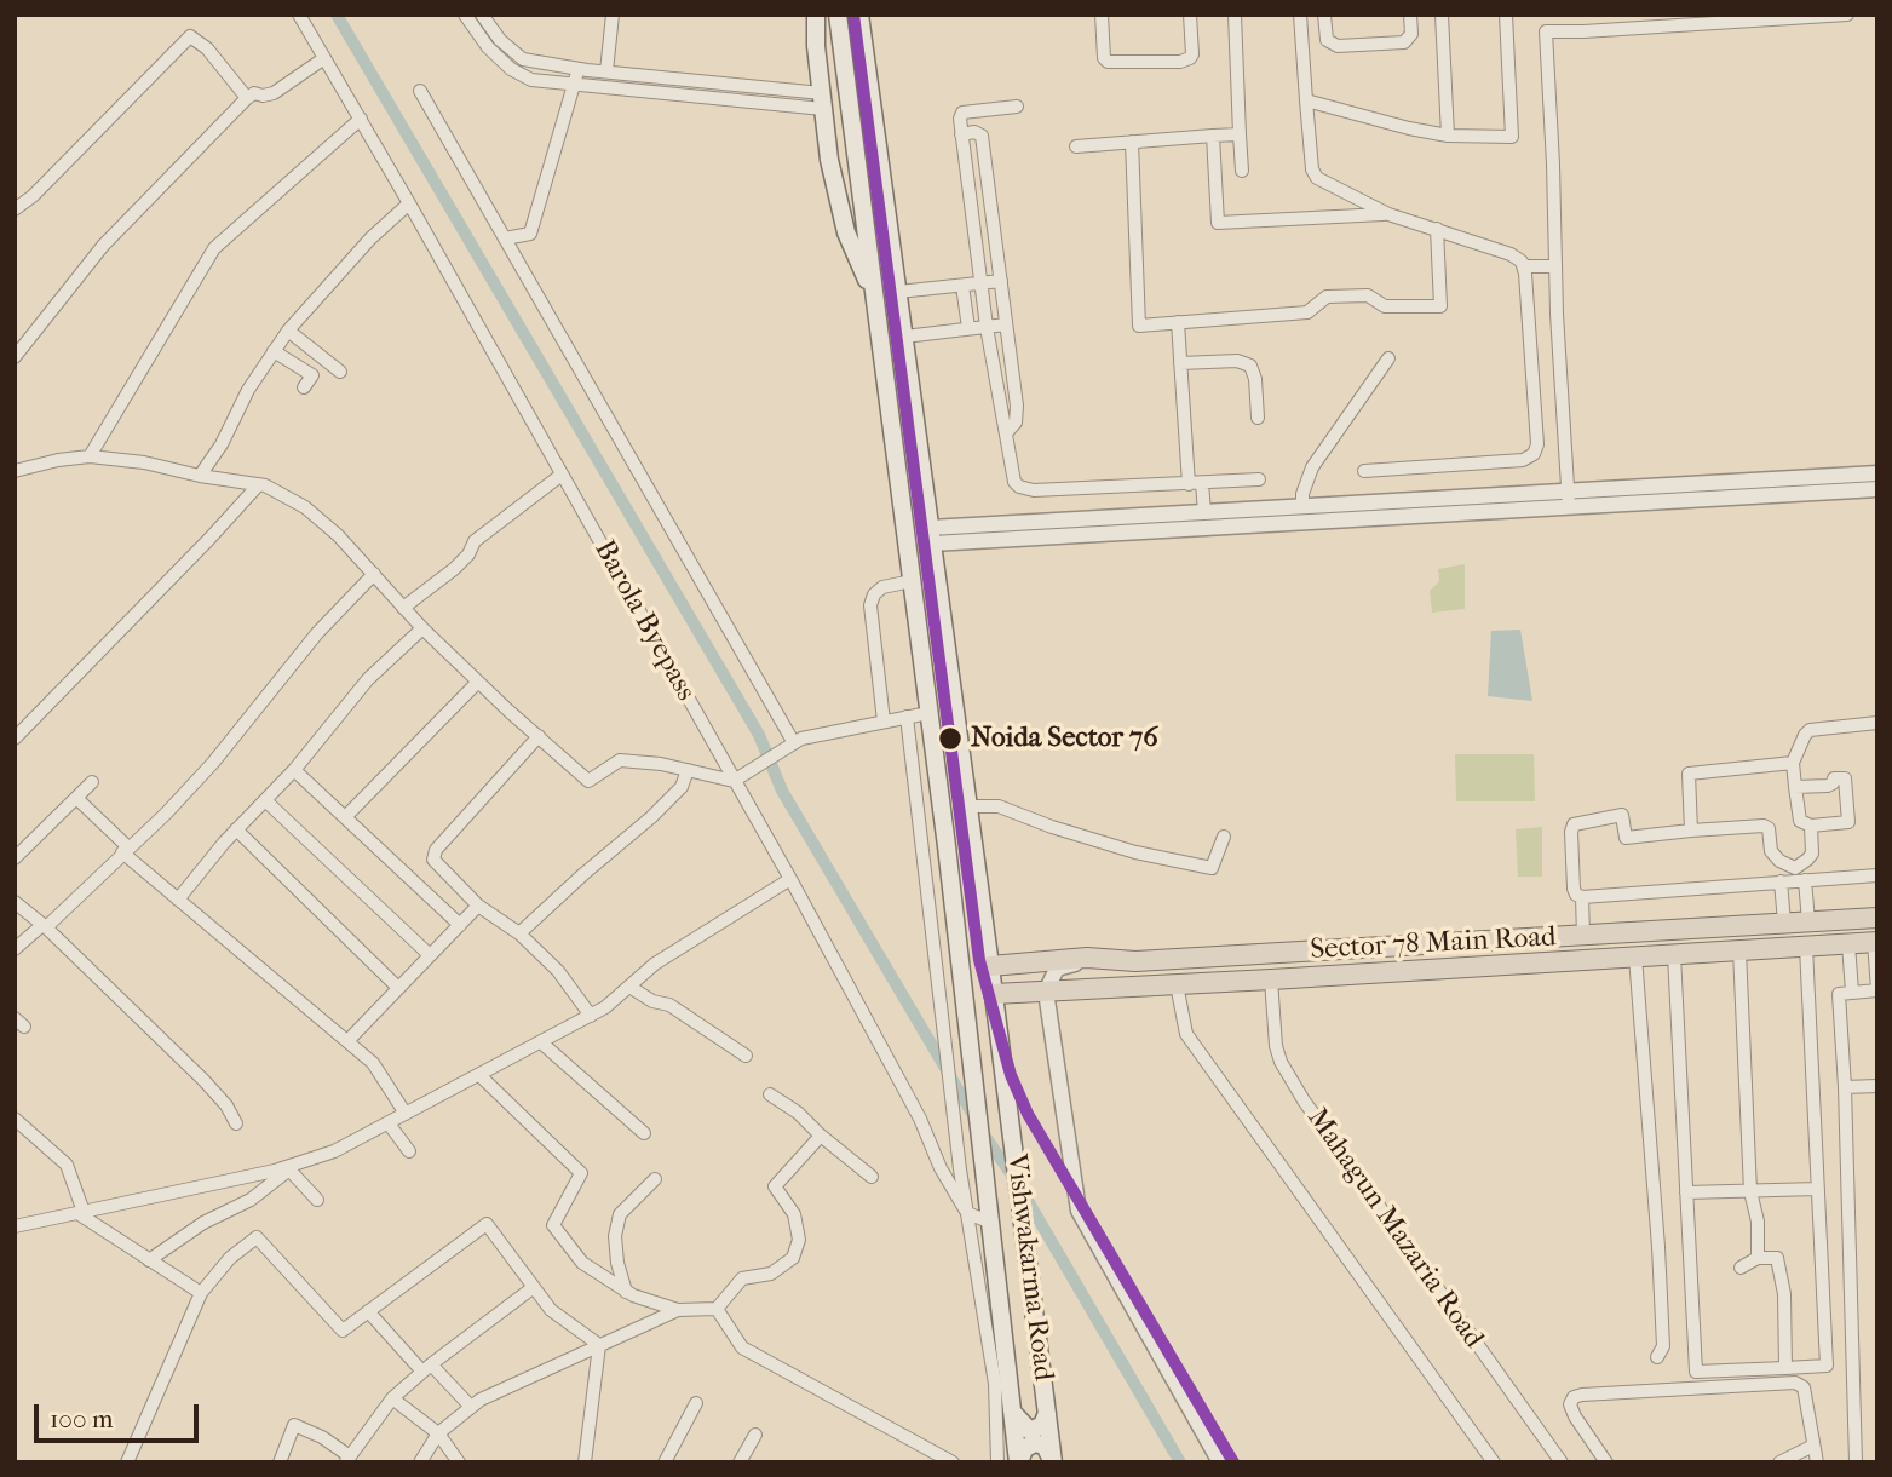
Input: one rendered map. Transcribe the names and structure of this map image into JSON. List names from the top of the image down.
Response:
{
  "streets": {
    "main road": ["Sector 78 Main Road", "Vishwakarma Road"],
    "street": ["Barola Byepass", "Mahagun Mazaria Road"]
  },
  "crossings": [
    ["Sector 78 Main Road", "Mahagun Mazaria Road"],
    ["Sector 78 Main Road", "Vishwakarma Road"]
  ],
  "places": ["Noida Sector 76"],
  "scale_bar": "100 m"
}
